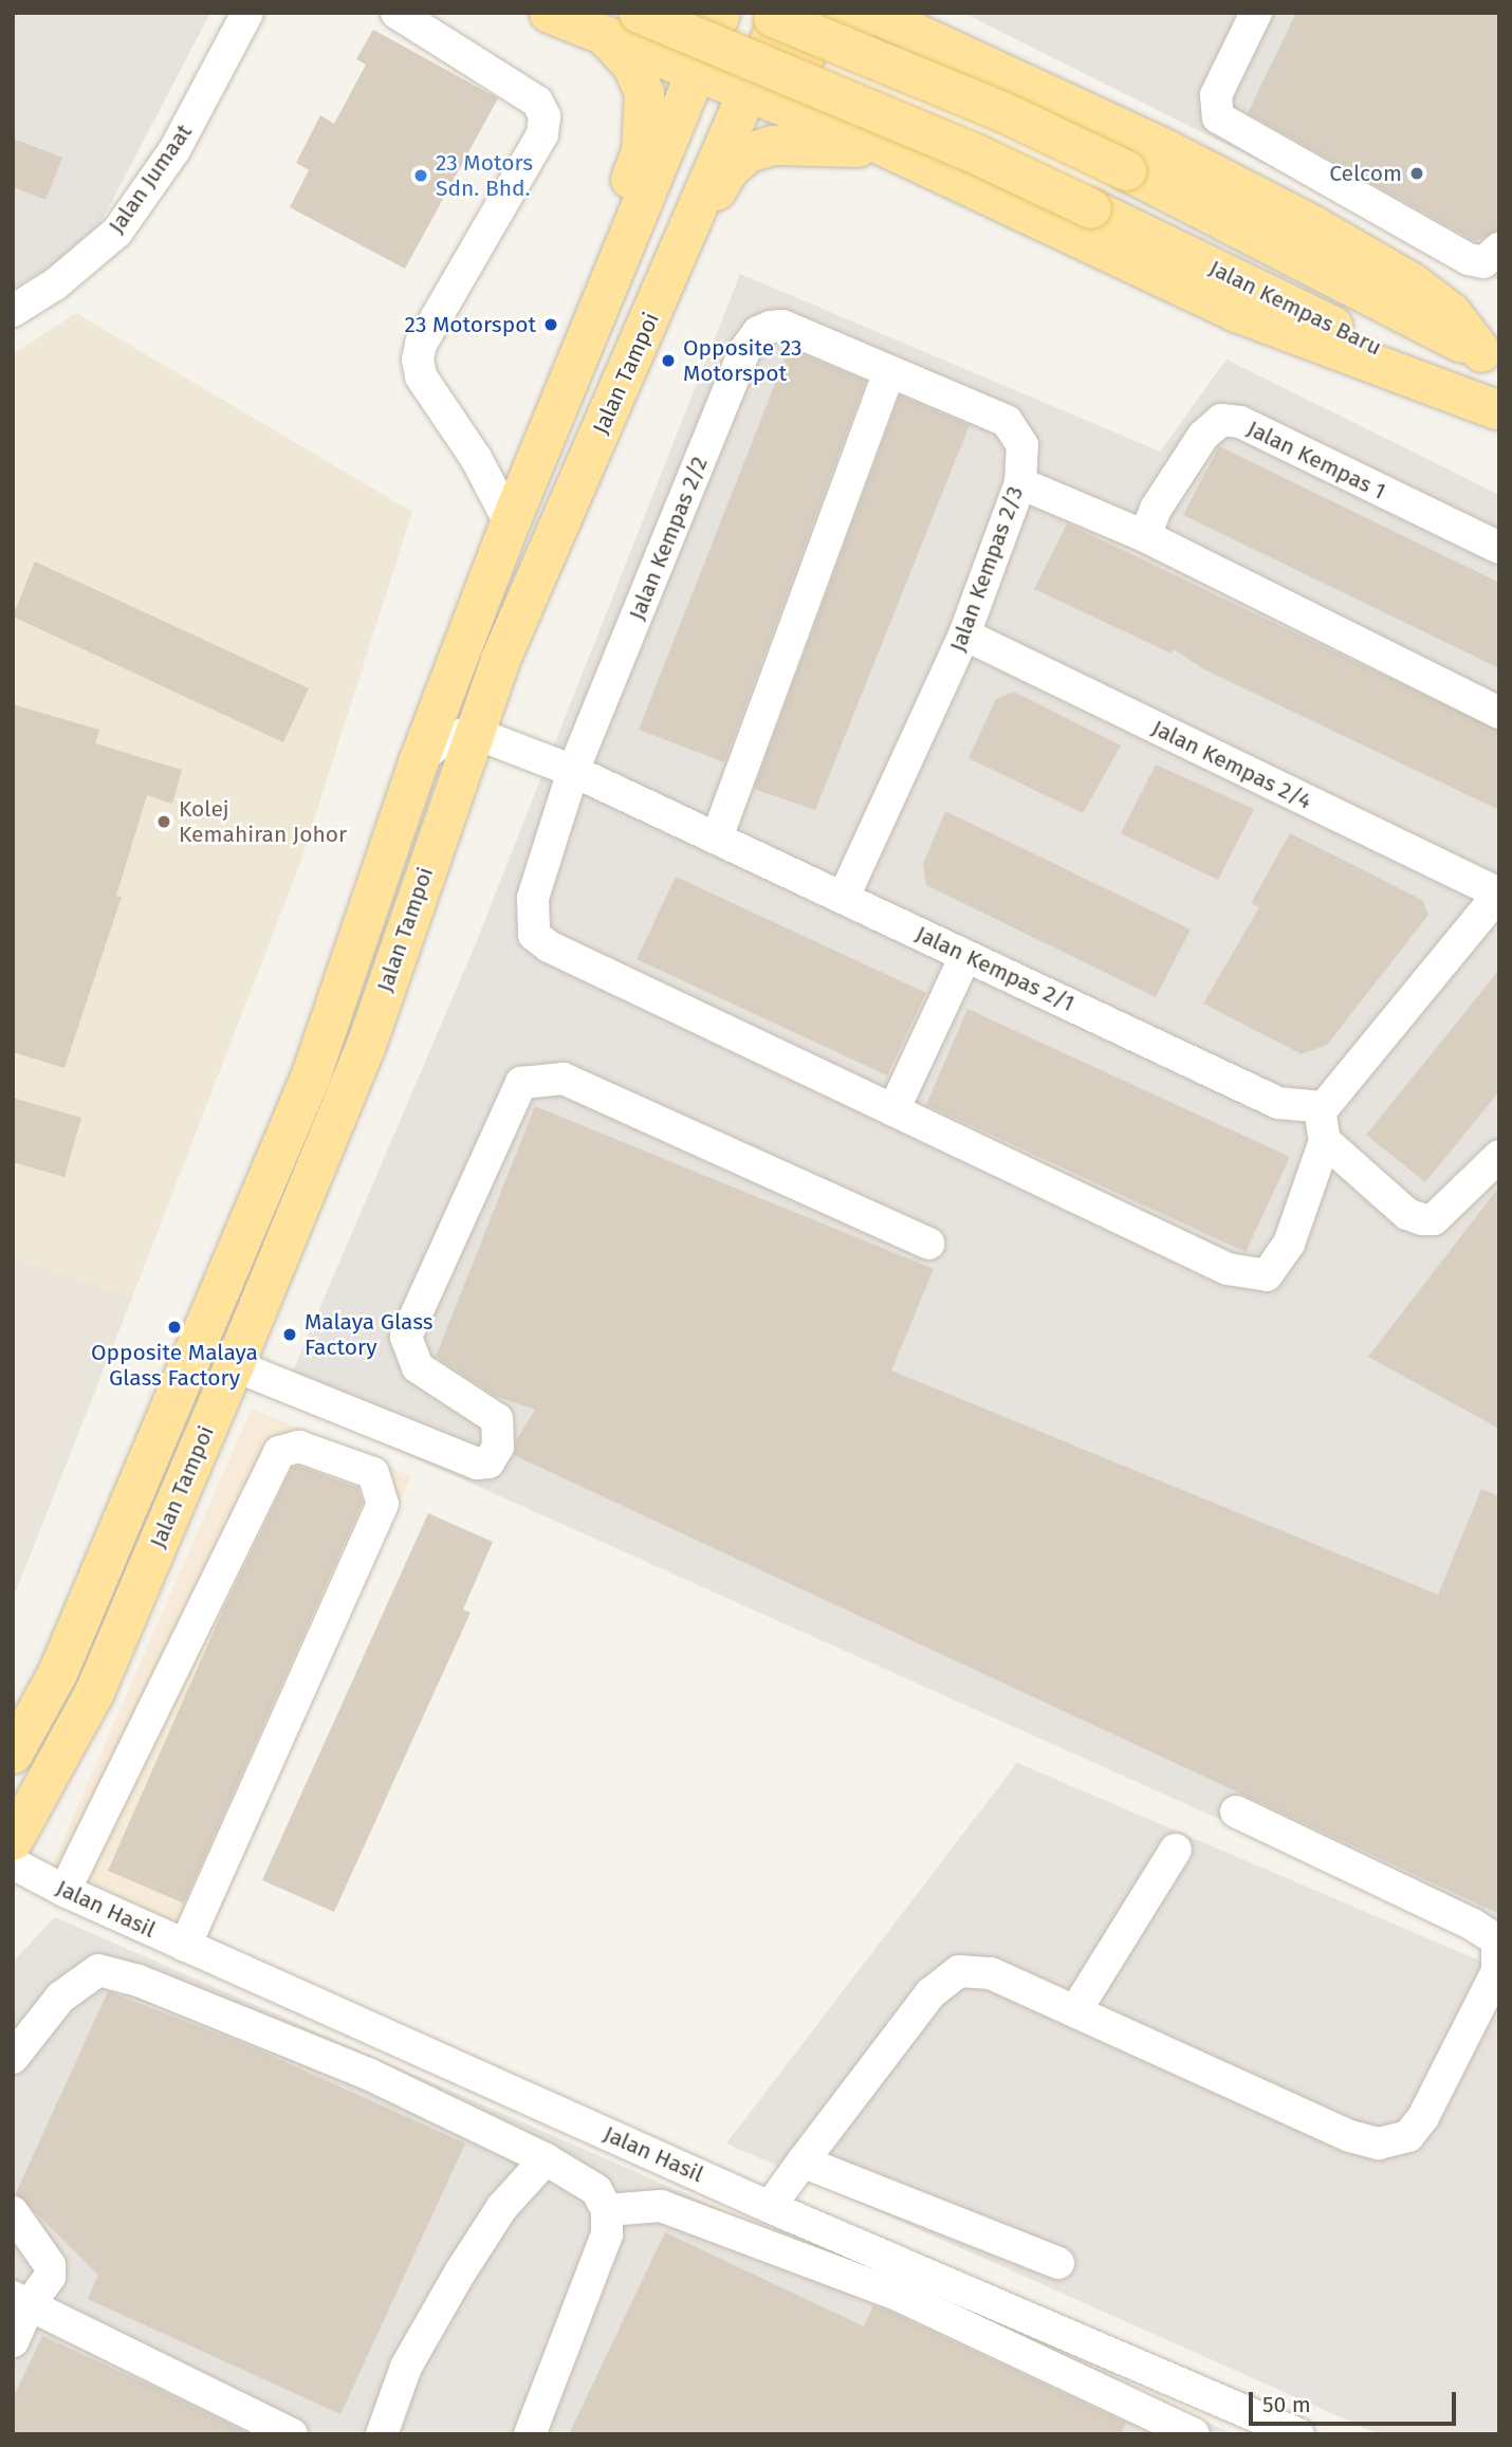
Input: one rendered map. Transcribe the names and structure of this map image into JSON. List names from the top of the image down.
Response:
{
  "streets": {
    "main road": ["Jalan Kempas Baru", "Jalan Tampoi"],
    "street": [
      "Jalan Jumaat",
      "Jalan Kempas 1",
      "Jalan Kempas 2/2",
      "Jalan Kempas 2/3",
      "Jalan Kempas 2/4",
      "Jalan Kempas 2/1",
      "Jalan Hasil"
    ]
  },
  "crossings": [
    ["Jalan Tampoi", "Jalan Kempas 2/1"],
    ["Jalan Kempas 2/2", "Jalan Kempas 2/3"],
    ["Jalan Kempas 2/2", "Jalan Kempas 2/1"],
    ["Jalan Kempas 2/3", "Jalan Kempas 2/4"],
    ["Jalan Kempas 2/3", "Jalan Kempas 2/1"]
  ],
  "places": [
    "Celcom",
    "23 Motors Sdn. Bhd.",
    "23 Motorspot",
    "Opposite 23 Motorspot",
    "Kolej Kemahiran Johor",
    "Opposite Malaya Glass Factory",
    "Malaya Glass Factory"
  ],
  "scale_bar": "50 m"
}
